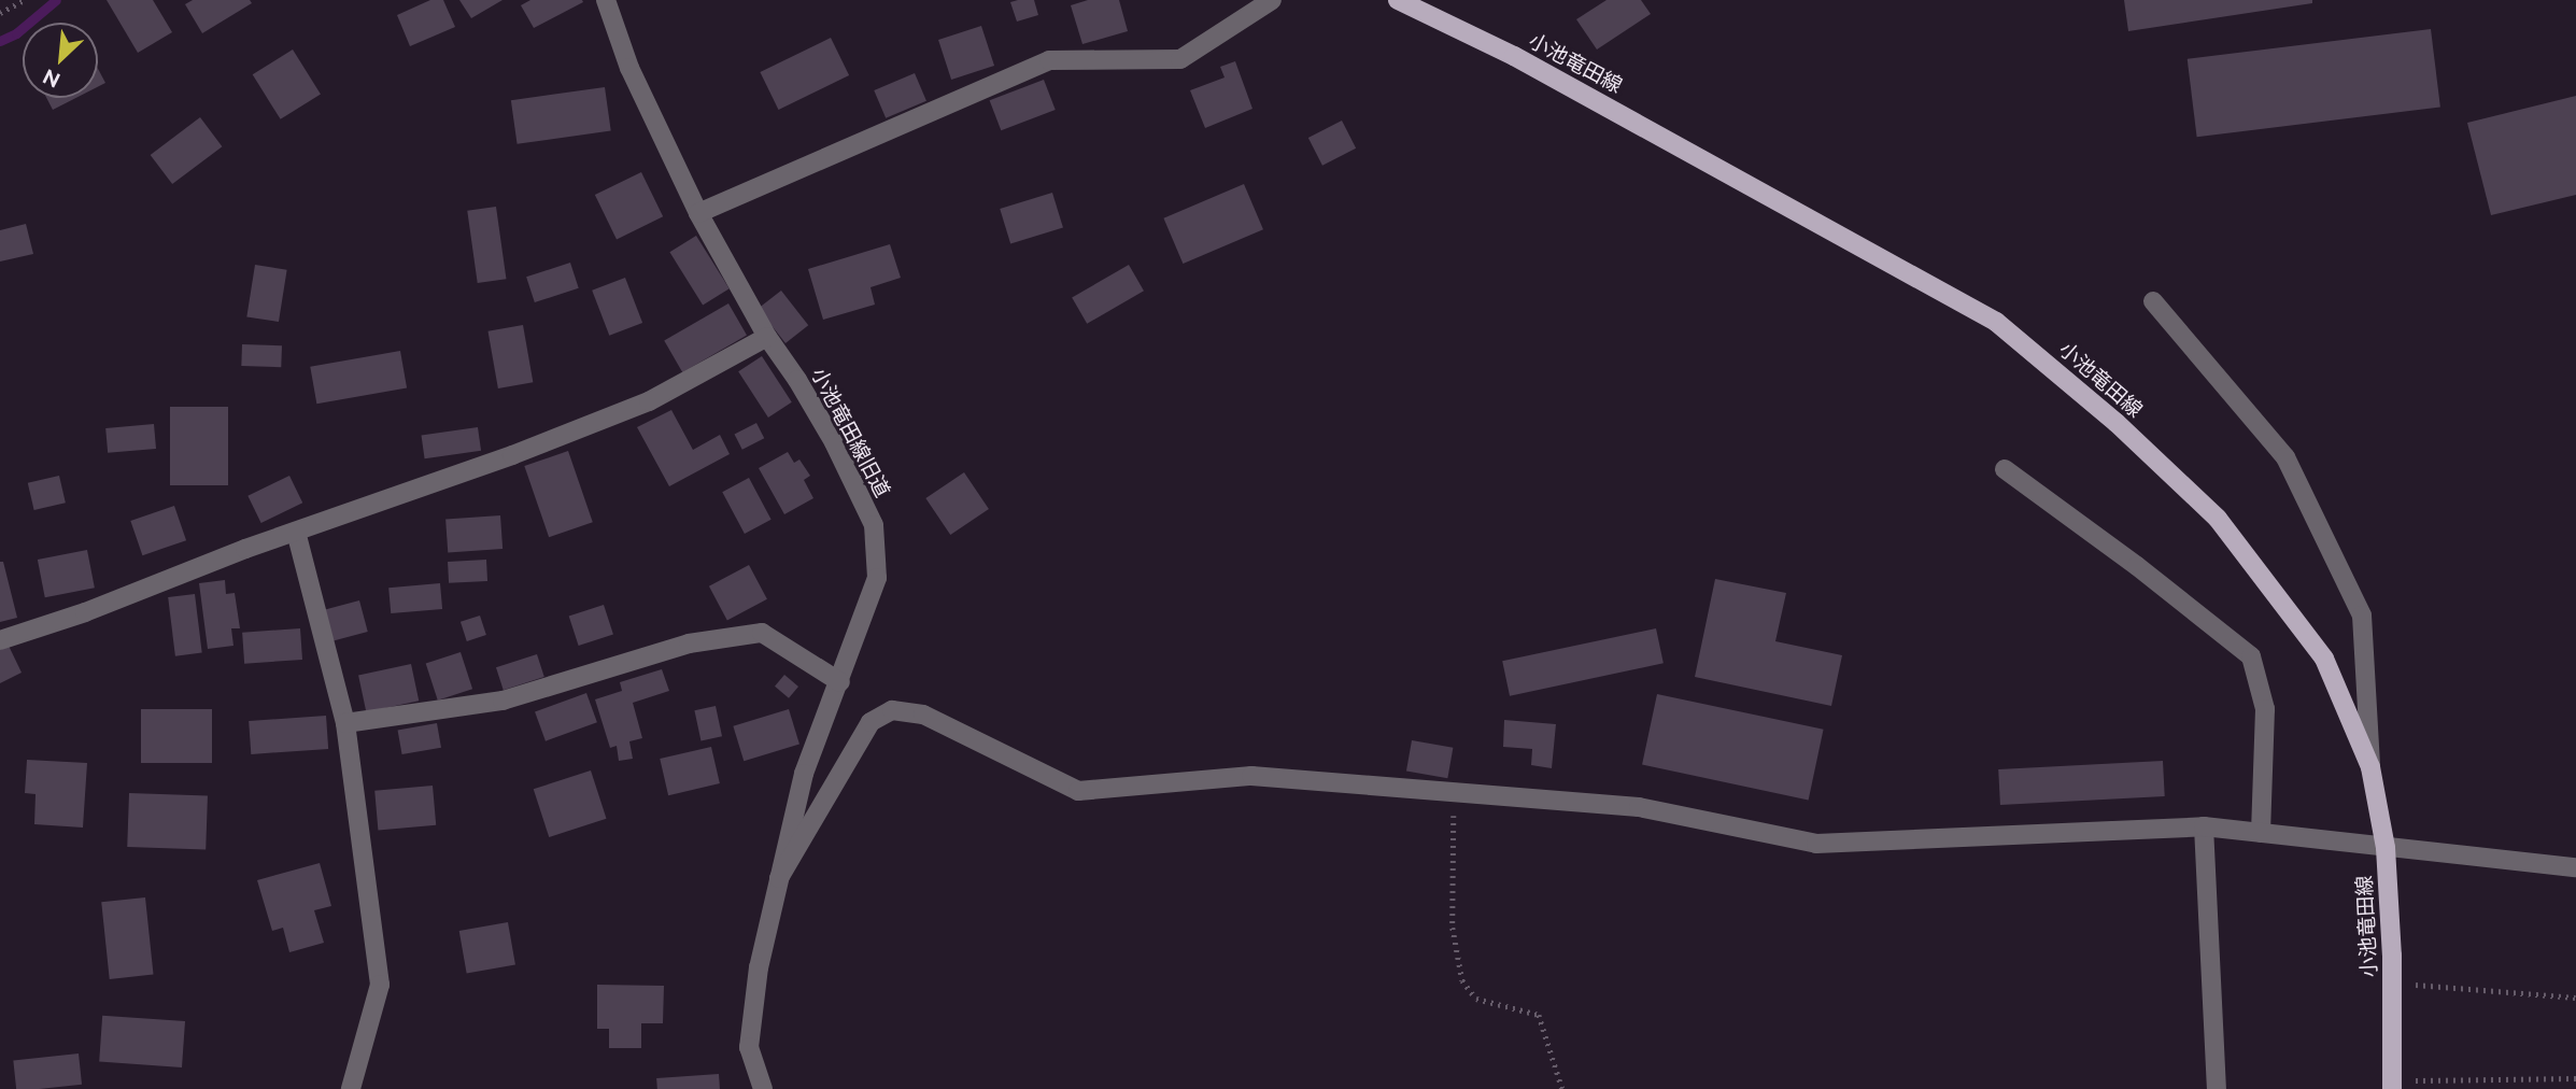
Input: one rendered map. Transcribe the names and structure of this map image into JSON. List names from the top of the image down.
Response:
{
  "streets": {
    "main road": ["小池竜田線"],
    "street": ["小池竜田線旧道"]
  },
  "north": "bottom left"
}
